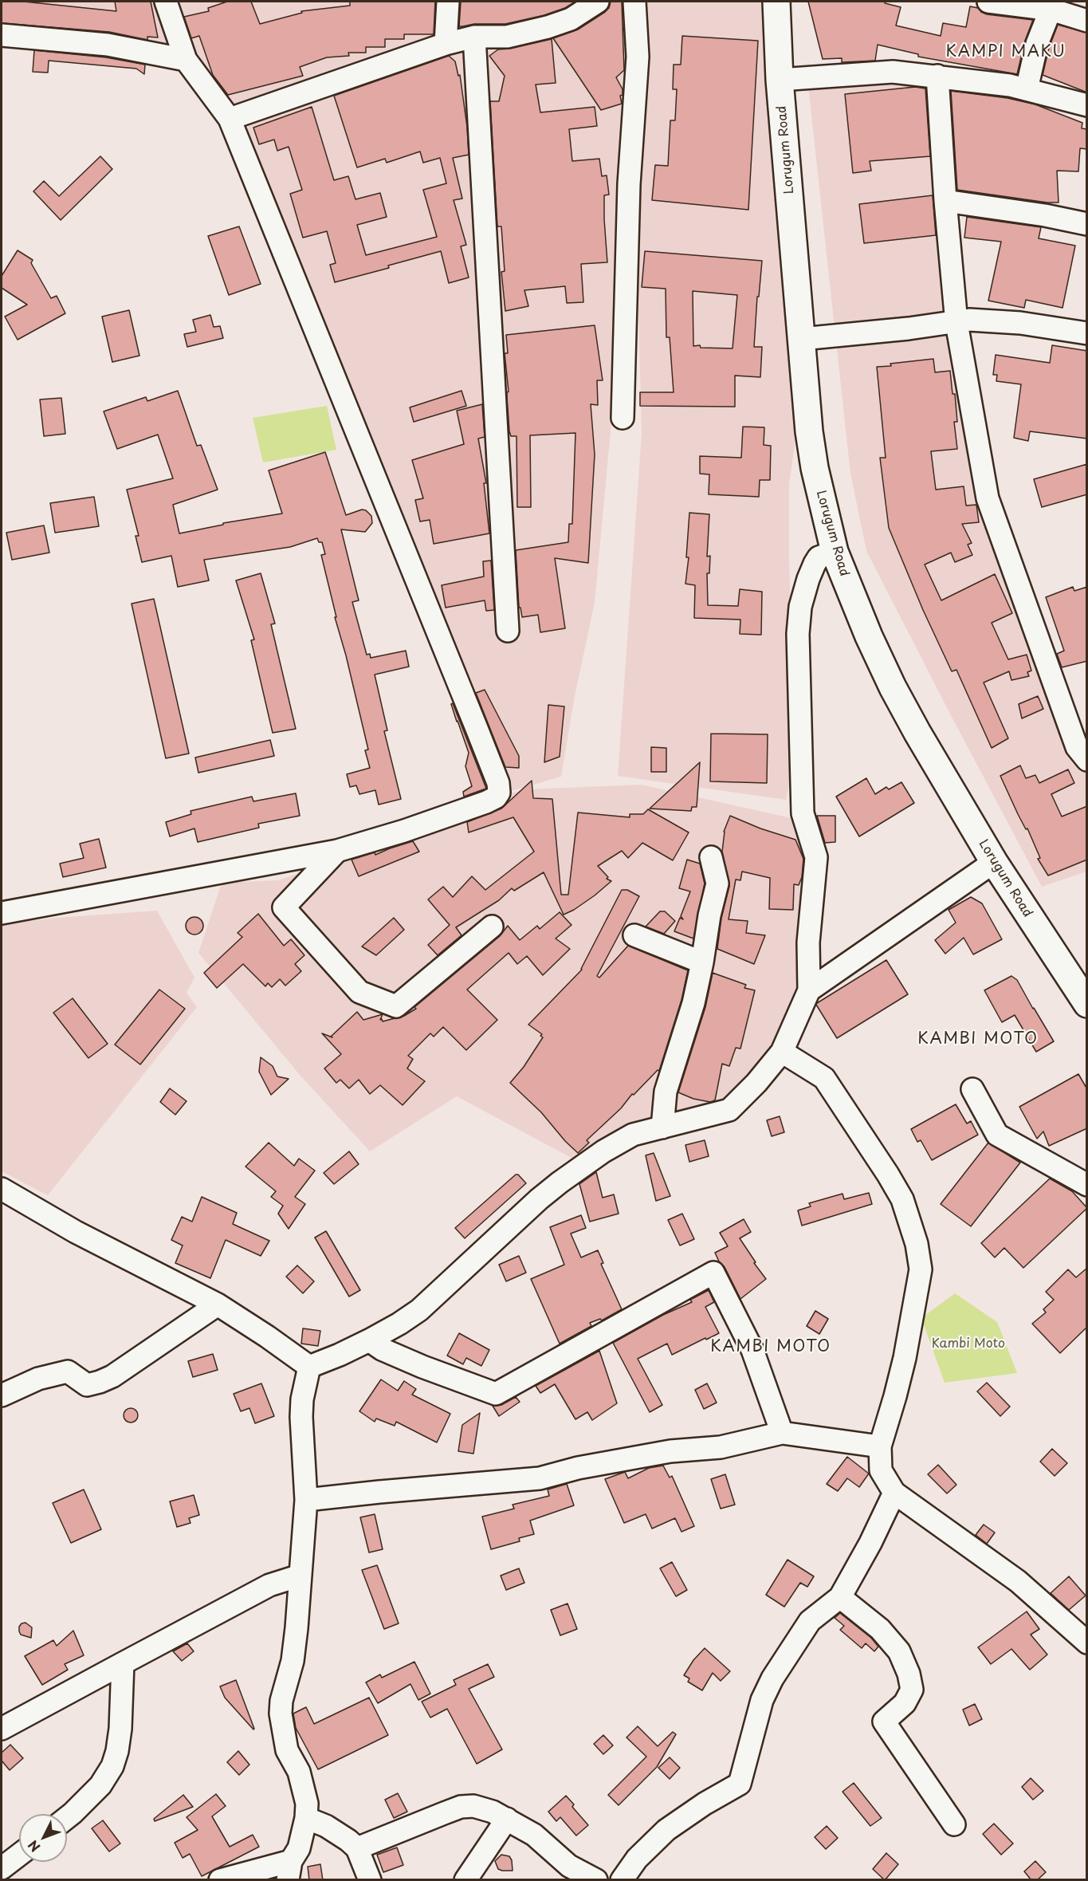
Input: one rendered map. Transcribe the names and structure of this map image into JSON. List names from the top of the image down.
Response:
{
  "streets": {
    "main road": ["Lorugum Road"]
  },
  "districts": ["KAMPI MAKU", "KAMBI MOTO", "KAMBI MOTO"],
  "parks": ["Kambi Moto"],
  "north": "bottom left"
}
